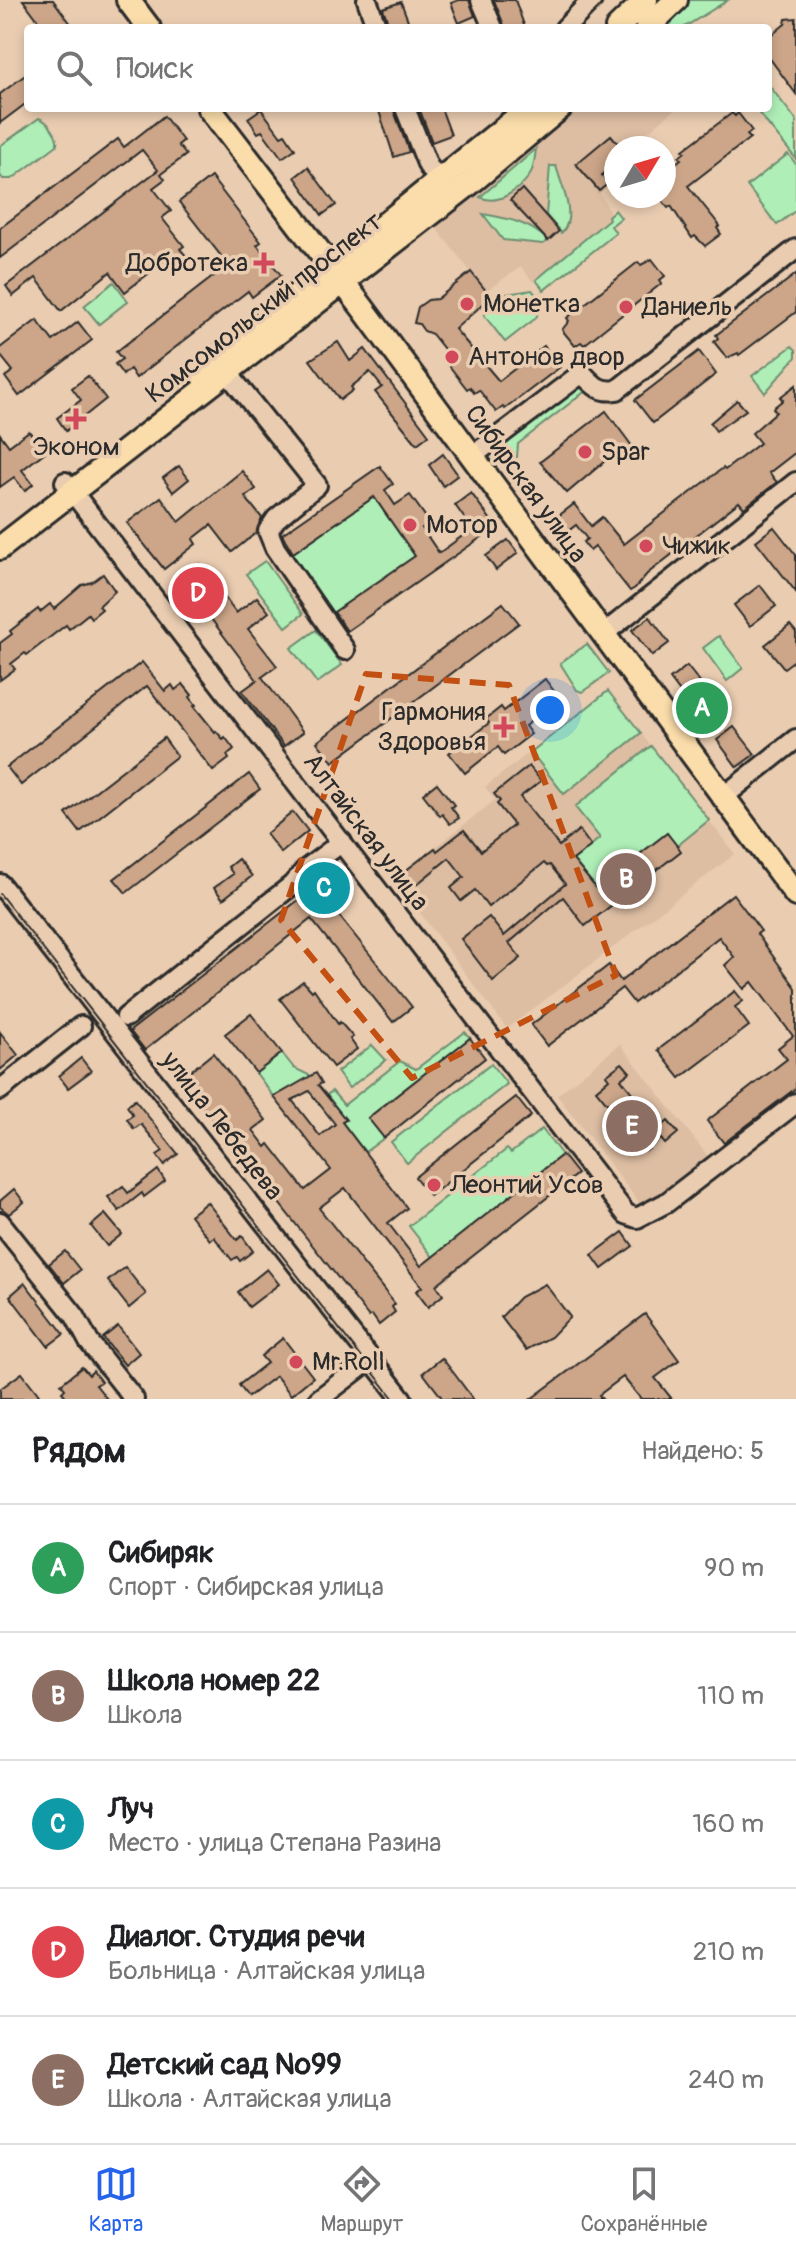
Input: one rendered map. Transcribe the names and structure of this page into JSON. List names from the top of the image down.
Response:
{
  "streets": {
    "main road": ["Комсомольский проспект", "Сибирская улица"],
    "street": ["Алтайская улица", "улица Лебедева"]
  },
  "crossings": [
    ["Комсомольский проспект", "Сибирская улица"],
    ["Комсомольский проспект", "Алтайская улица"]
  ],
  "places": {
    "health": ["Добротека", "Эконом", "Гармония Здоровья"],
    "other": [
      "Монетка",
      "Даниель",
      "Антонов двор",
      "Spar",
      "Мотор",
      "Чижик",
      "Леонтий Усов",
      "Mr.Roll"
    ]
  },
  "north": "top right",
  "page": {
    "search": "Поиск",
    "pins": [
      "D",
      "A",
      "B",
      "C",
      "E"
    ],
    "heading": ["Рядом", "Найдено: 5"],
    "list": [
      {
        "mark": "A",
        "name": "Сибиряк",
        "note": "Спорт · Сибирская улица",
        "value": "90 m"
      },
      {
        "mark": "B",
        "name": "Школа номер 22",
        "note": "Школа",
        "value": "110 m"
      },
      {
        "mark": "C",
        "name": "Луч",
        "note": "Место · улица Степана Разина",
        "value": "160 m"
      },
      {
        "mark": "D",
        "name": "Диалог. Студия речи",
        "note": "Больница · Алтайская улица",
        "value": "210 m"
      },
      {
        "mark": "E",
        "name": "Детский сад №99",
        "note": "Школа · Алтайская улица",
        "value": "240 m"
      }
    ],
    "nav": ["Карта", "Маршрут", "Сохранённые"]
  }
}
